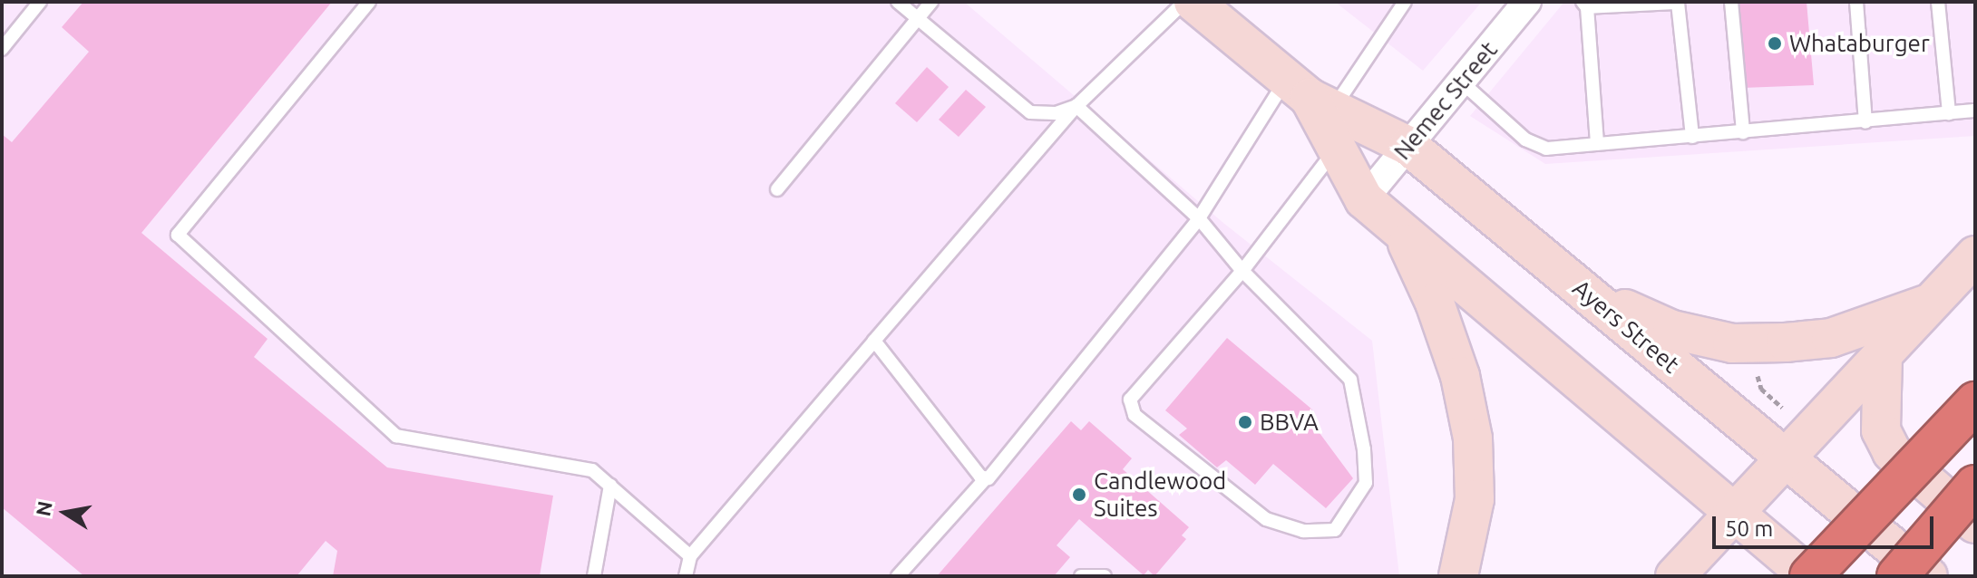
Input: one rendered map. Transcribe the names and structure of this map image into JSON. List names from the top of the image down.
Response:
{
  "streets": {
    "main road": ["Ayers Street"],
    "street": ["Nemec Street"]
  },
  "crossings": [
    ["Nemec Street", "Ayers Street"]
  ],
  "places": ["Whataburger", "BBVA", "Candlewood Suites"],
  "scale_bar": "50 m",
  "north": "left"
}
